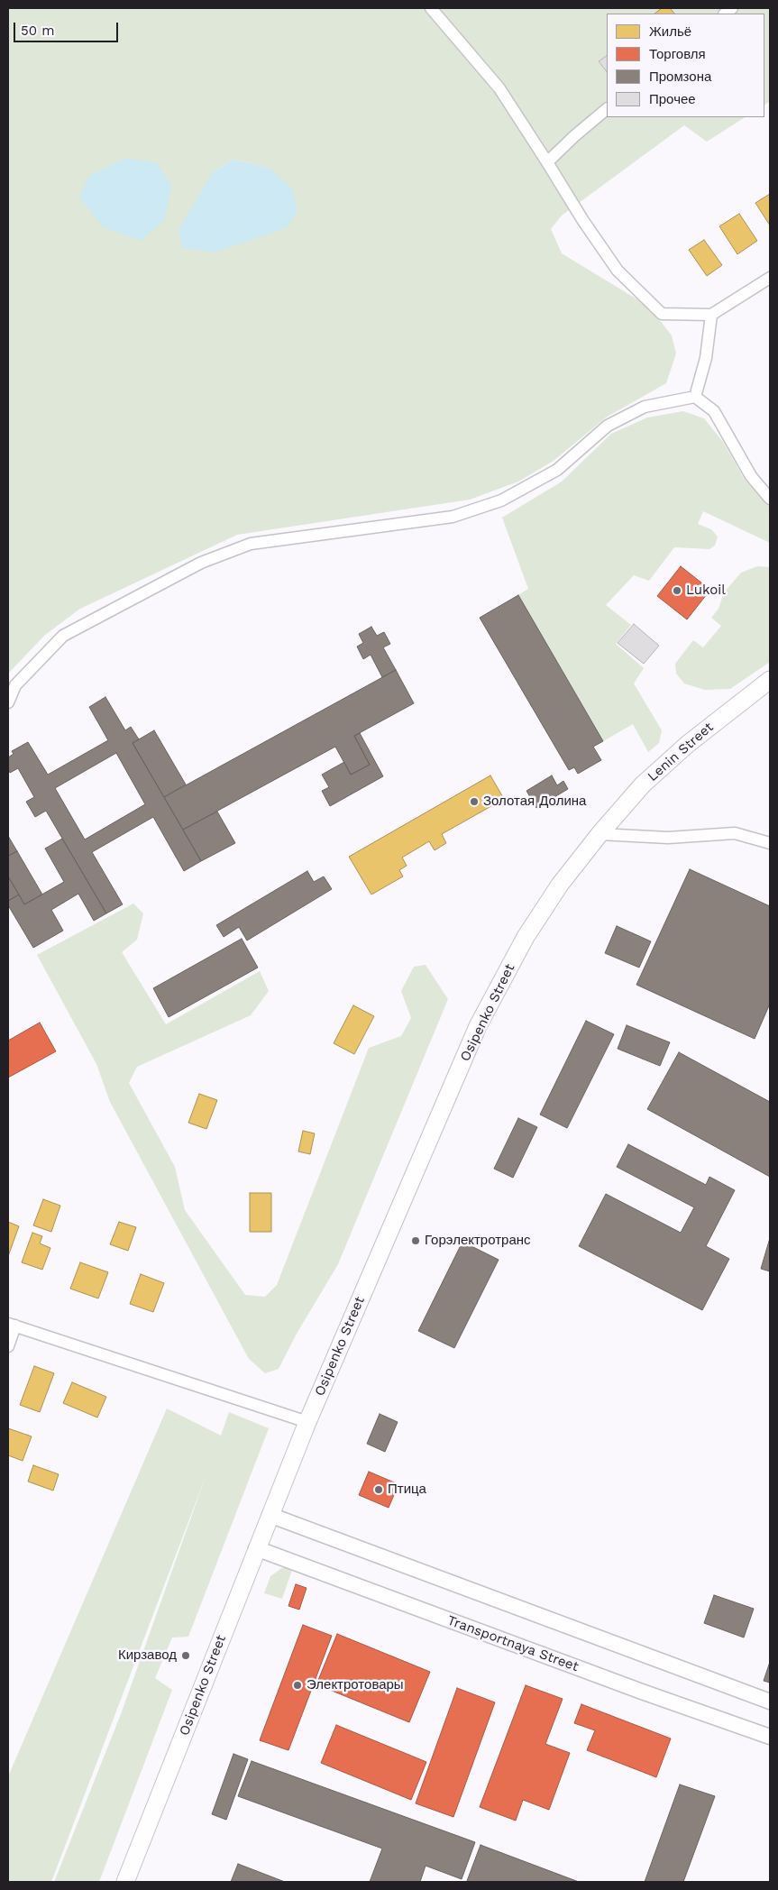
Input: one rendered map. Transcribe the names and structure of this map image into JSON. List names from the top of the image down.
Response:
{
  "streets": {
    "main road": ["Lenin Street", "Osipenko Street"],
    "street": ["Transportnaya Street"]
  },
  "crossings": [
    ["Lenin Street", "Osipenko Street"],
    ["Osipenko Street", "Transportnaya Street"]
  ],
  "places": [
    "Lukoil",
    "Золотая Долина",
    "Горэлектротранс",
    "Птица",
    "Кирзавод",
    "Электротовары"
  ],
  "legend": [
    "Жильё",
    "Торговля",
    "Промзона",
    "Прочее"
  ],
  "scale_bar": "50 m"
}
